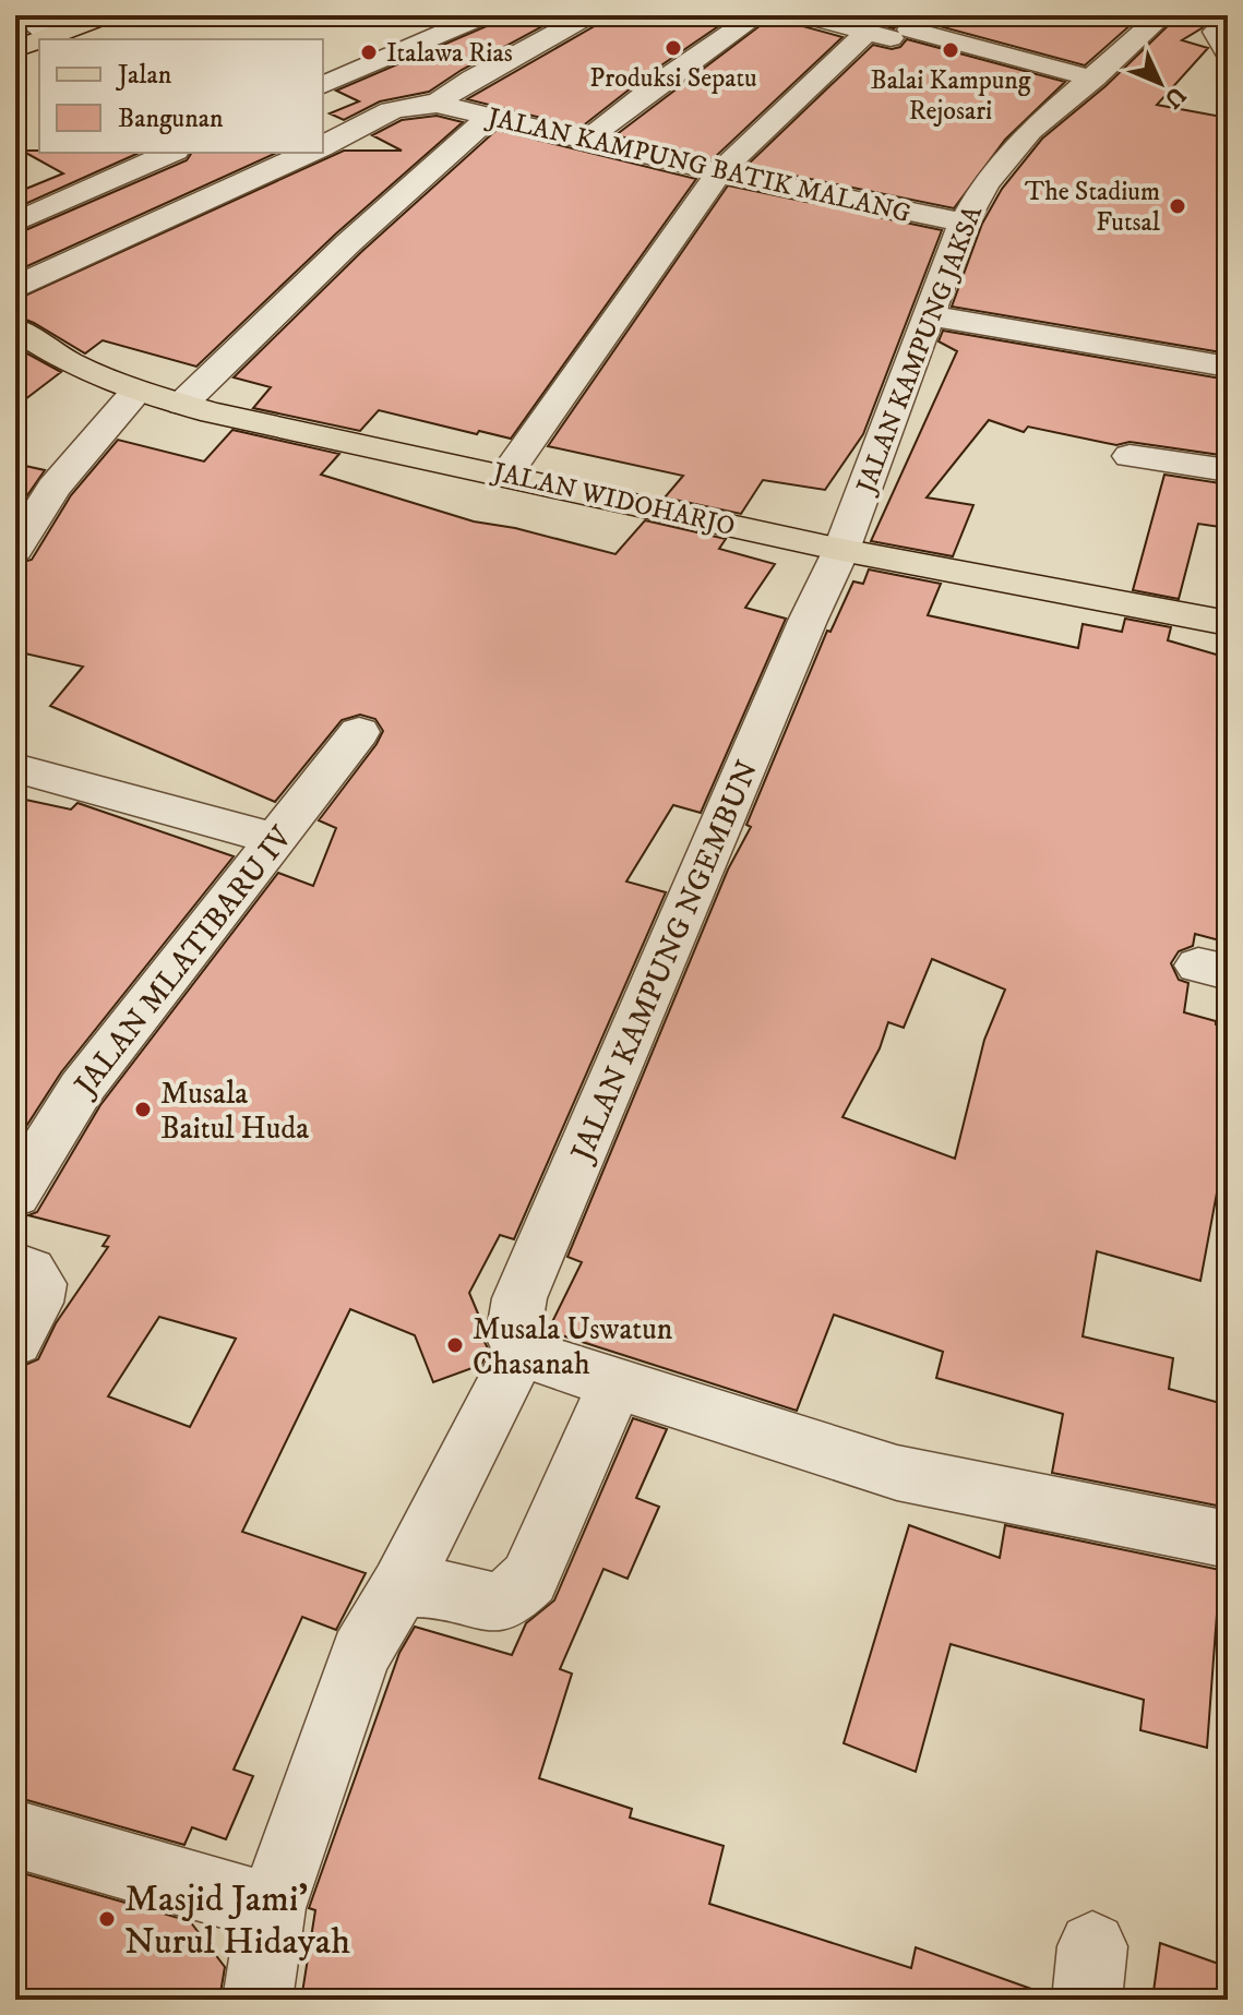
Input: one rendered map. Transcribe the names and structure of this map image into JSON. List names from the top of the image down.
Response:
{
  "streets": {
    "main road": ["JALAN WIDOHARJO"],
    "street": [
      "JALAN KAMPUNG BATIK MALANG",
      "JALAN KAMPUNG JAKSA",
      "JALAN MLATIBARU IV",
      "JALAN KAMPUNG NGEMBUN"
    ]
  },
  "crossings": [
    ["JALAN KAMPUNG BATIK MALANG", "JALAN KAMPUNG JAKSA"],
    ["JALAN KAMPUNG JAKSA", "JALAN WIDOHARJO"],
    ["JALAN KAMPUNG JAKSA", "JALAN KAMPUNG NGEMBUN"],
    ["JALAN WIDOHARJO", "JALAN KAMPUNG NGEMBUN"]
  ],
  "places": [
    "Produksi Sepatu",
    "Balai Kampung Rejosari",
    "Italawa Rias",
    "The Stadium Futsal",
    "Musala Baitul Huda",
    "Musala Uswatun Chasanah",
    "Masjid Jami' Nurul Hidayah"
  ],
  "legend": ["Jalan", "Bangunan"],
  "north": "bottom right"
}
